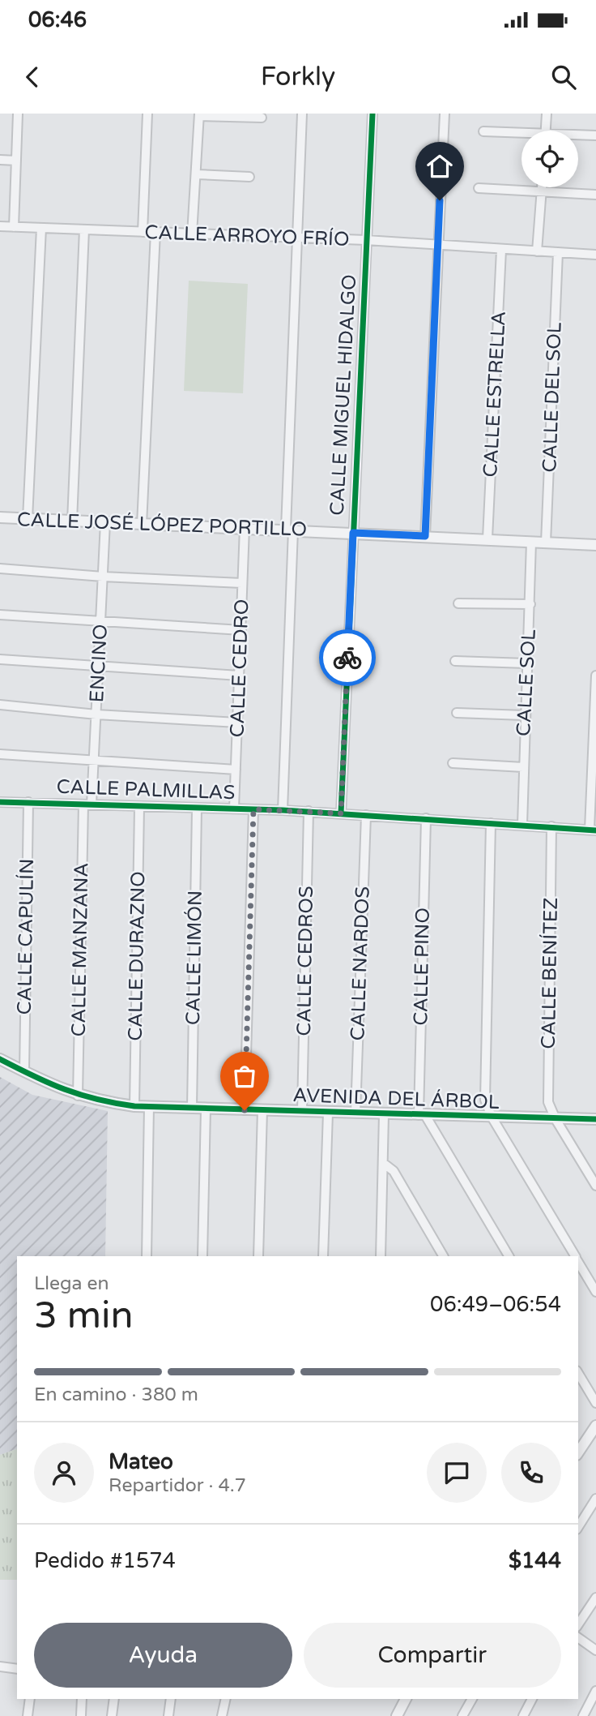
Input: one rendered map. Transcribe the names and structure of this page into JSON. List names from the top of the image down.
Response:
{
  "streets": {
    "street": [
      "CALLE ARROYO FRÍO",
      "CALLE ESTRELLA",
      "CALLE MIGUEL HIDALGO",
      "CALLE DEL SOL",
      "CALLE JOSÉ LÓPEZ PORTILLO",
      "ENCINO",
      "CALLE CEDRO",
      "CALLE SOL",
      "CALLE PALMILLAS",
      "CALLE CAPULÍN",
      "CALLE MANZANA",
      "CALLE DURAZNO",
      "CALLE LIMÓN",
      "CALLE CEDROS",
      "CALLE NARDOS",
      "CALLE PINO",
      "CALLE BENÍTEZ",
      "AVENIDA DEL ÁRBOL"
    ]
  },
  "crossings": [
    ["CALLE ARROYO FRÍO", "CALLE ESTRELLA"],
    ["CALLE ARROYO FRÍO", "CALLE MIGUEL HIDALGO"],
    ["CALLE ARROYO FRÍO", "CALLE DEL SOL"],
    ["CALLE ESTRELLA", "CALLE JOSÉ LÓPEZ PORTILLO"],
    ["CALLE MIGUEL HIDALGO", "CALLE JOSÉ LÓPEZ PORTILLO"],
    ["CALLE MIGUEL HIDALGO", "CALLE PALMILLAS"],
    ["CALLE DEL SOL", "CALLE JOSÉ LÓPEZ PORTILLO"],
    ["CALLE JOSÉ LÓPEZ PORTILLO", "ENCINO"],
    ["CALLE JOSÉ LÓPEZ PORTILLO", "CALLE CEDRO"],
    ["CALLE JOSÉ LÓPEZ PORTILLO", "CALLE SOL"],
    ["ENCINO", "CALLE PALMILLAS"],
    ["ENCINO", "CALLE MANZANA"],
    ["CALLE CEDRO", "CALLE PALMILLAS"],
    ["CALLE SOL", "CALLE PALMILLAS"],
    ["CALLE PALMILLAS", "CALLE CAPULÍN"],
    ["CALLE PALMILLAS", "CALLE MANZANA"],
    ["CALLE PALMILLAS", "CALLE DURAZNO"],
    ["CALLE PALMILLAS", "CALLE LIMÓN"],
    ["CALLE PALMILLAS", "CALLE CEDROS"],
    ["CALLE PALMILLAS", "CALLE NARDOS"],
    ["CALLE PALMILLAS", "CALLE PINO"],
    ["CALLE PALMILLAS", "CALLE BENÍTEZ"],
    ["CALLE CAPULÍN", "AVENIDA DEL ÁRBOL"],
    ["CALLE MANZANA", "AVENIDA DEL ÁRBOL"],
    ["CALLE DURAZNO", "AVENIDA DEL ÁRBOL"],
    ["CALLE LIMÓN", "AVENIDA DEL ÁRBOL"],
    ["CALLE CEDROS", "AVENIDA DEL ÁRBOL"],
    ["CALLE NARDOS", "AVENIDA DEL ÁRBOL"],
    ["CALLE PINO", "AVENIDA DEL ÁRBOL"],
    ["CALLE BENÍTEZ", "AVENIDA DEL ÁRBOL"]
  ],
  "page": {
    "status": "06:46",
    "header": "Forkly",
    "heading": ["3 min", "Llega en", "06:49–06:54"],
    "panel": [
      "Mateo",
      "Repartidor · 4.7",
      "Pedido #1574",
      "$144"
    ],
    "bar": "En camino · 380 m",
    "buttons": ["Ayuda", "Compartir"]
  }
}
